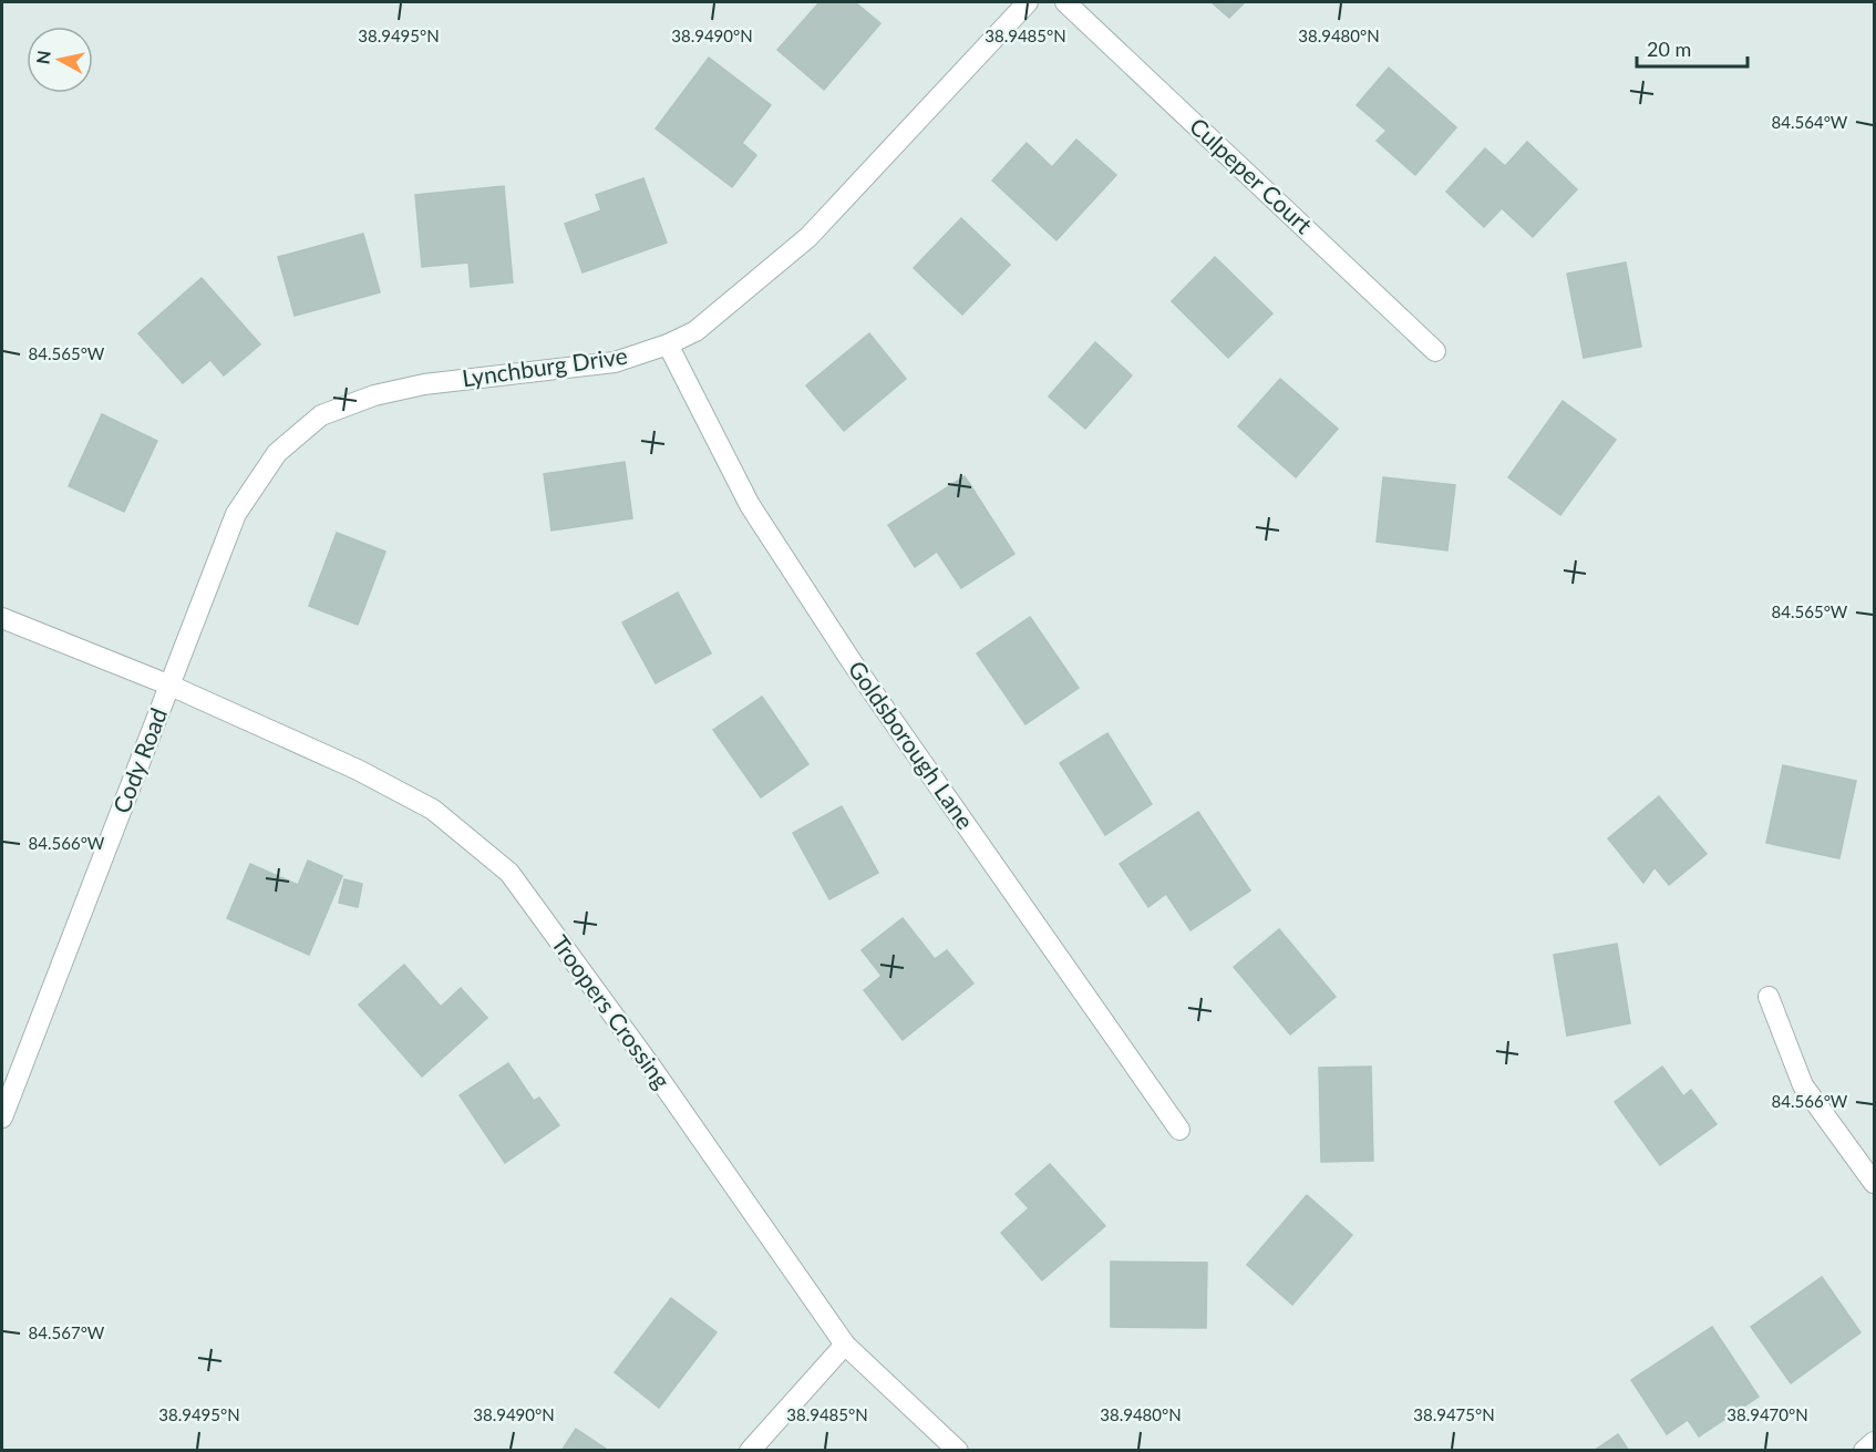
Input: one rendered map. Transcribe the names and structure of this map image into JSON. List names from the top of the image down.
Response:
{
  "streets": {
    "street": [
      "Culpeper Court",
      "Lynchburg Drive",
      "Goldsborough Lane",
      "Cody Road",
      "Troopers Crossing"
    ]
  },
  "crossings": [
    ["Lynchburg Drive", "Goldsborough Lane"],
    ["Lynchburg Drive", "Cody Road"],
    ["Lynchburg Drive", "Troopers Crossing"],
    ["Cody Road", "Troopers Crossing"]
  ],
  "scale_bar": "20 m",
  "north": "left",
  "coordinates": [
    "38.9495°N",
    "38.9490°N",
    "38.9485°N",
    "38.9480°N",
    "84.564°W",
    "84.565°W",
    "84.566°W",
    "84.567°W",
    "38.9475°N",
    "38.9470°N"
  ]
}
